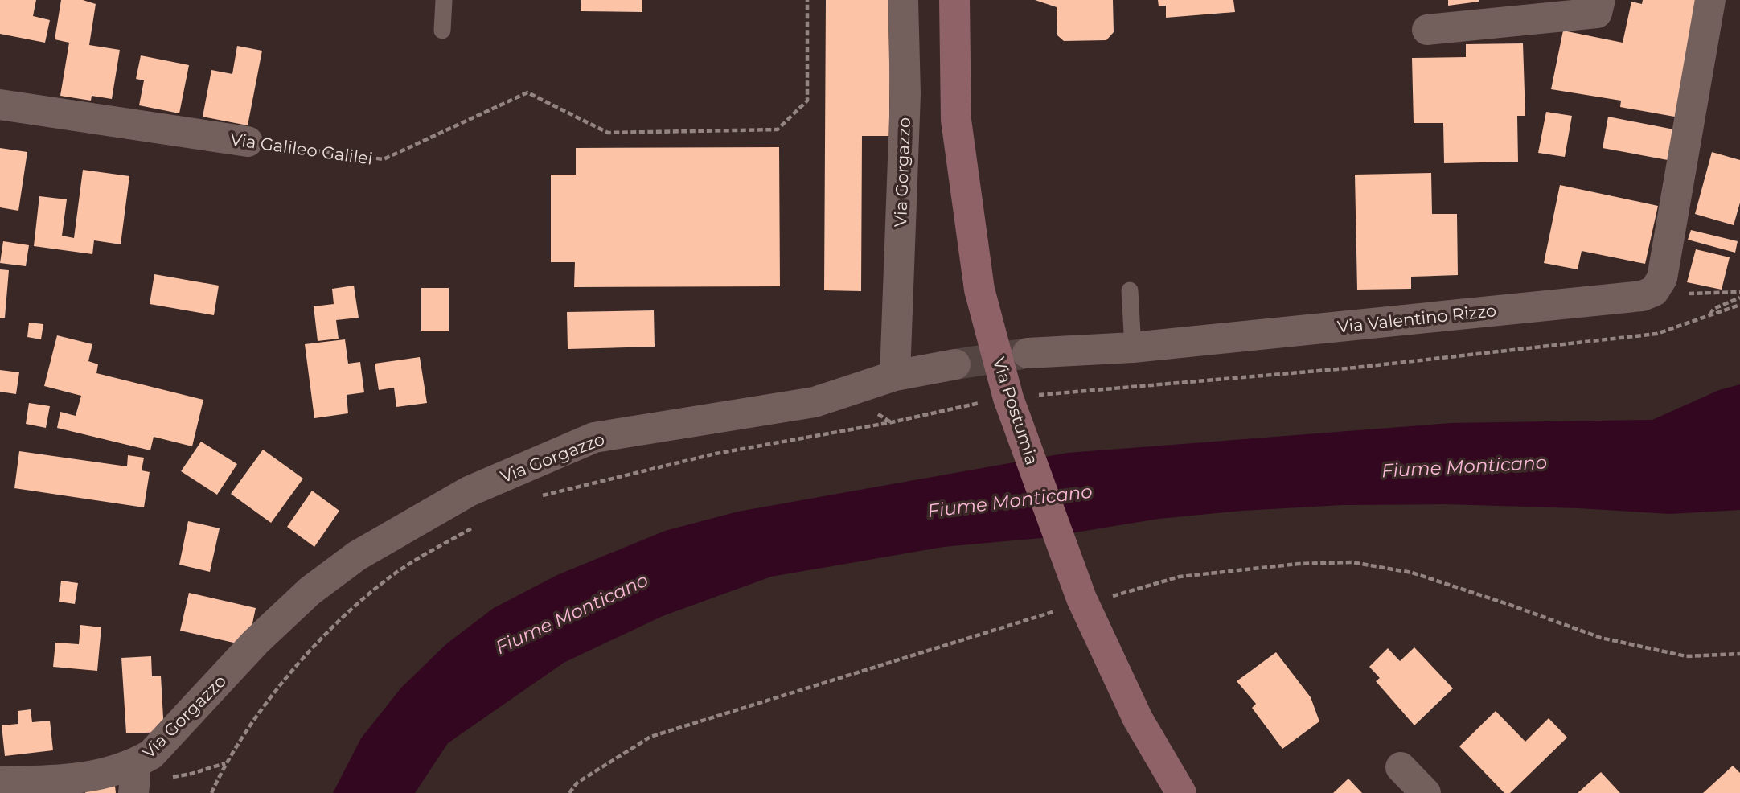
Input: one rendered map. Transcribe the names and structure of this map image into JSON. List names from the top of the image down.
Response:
{
  "streets": {
    "main road": ["Via Postumia"],
    "street": ["Via Galileo Galilei", "Via Gorgazzo", "Via Valentino Rizzo"]
  },
  "water": ["Fiume Monticano"]
}
